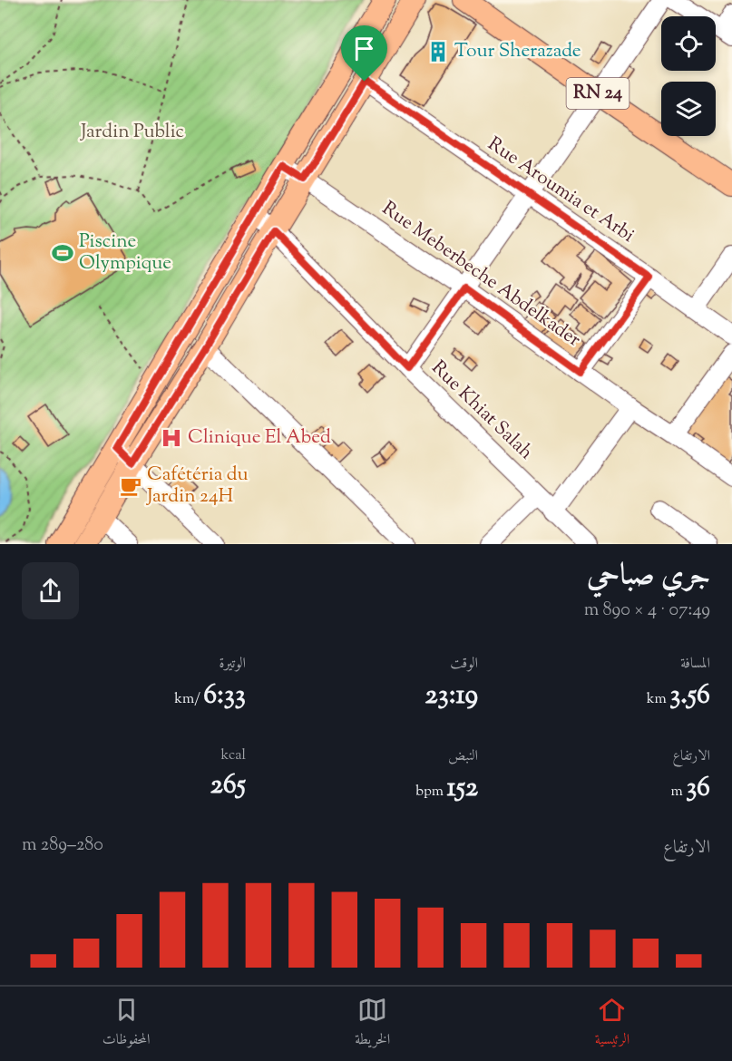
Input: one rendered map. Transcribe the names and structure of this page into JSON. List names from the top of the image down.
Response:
{
  "streets": {
    "main road": ["RN 24"],
    "street": ["Rue Aroumia et Arbi", "Rue Meberbeche Abdelkader", "Rue Khiat Salah"]
  },
  "parks": ["Jardin Public"],
  "places": {
    "building": ["Tour Sherazade"],
    "sports": ["Piscine Olympique"],
    "hospital": ["Clinique El Abed"],
    "cafe": ["Cafétéria du Jardin 24H"]
  },
  "page": {
    "heading": ["جري صباحي", "07:49 · 4 × 890 m"],
    "stats": [
      ["المسافة", "3.56 km"],
      ["الوقت", "23:19"],
      ["الوتيرة", "6:33 /km"],
      ["الارتفاع", "36 m"],
      ["النبض", "152 bpm"],
      ["kcal", "265"]
    ],
    "chart": ["الارتفاع", "280–289 m"],
    "tabs": ["الرئيسية", "الخريطة", "المحفوظات"]
  }
}
